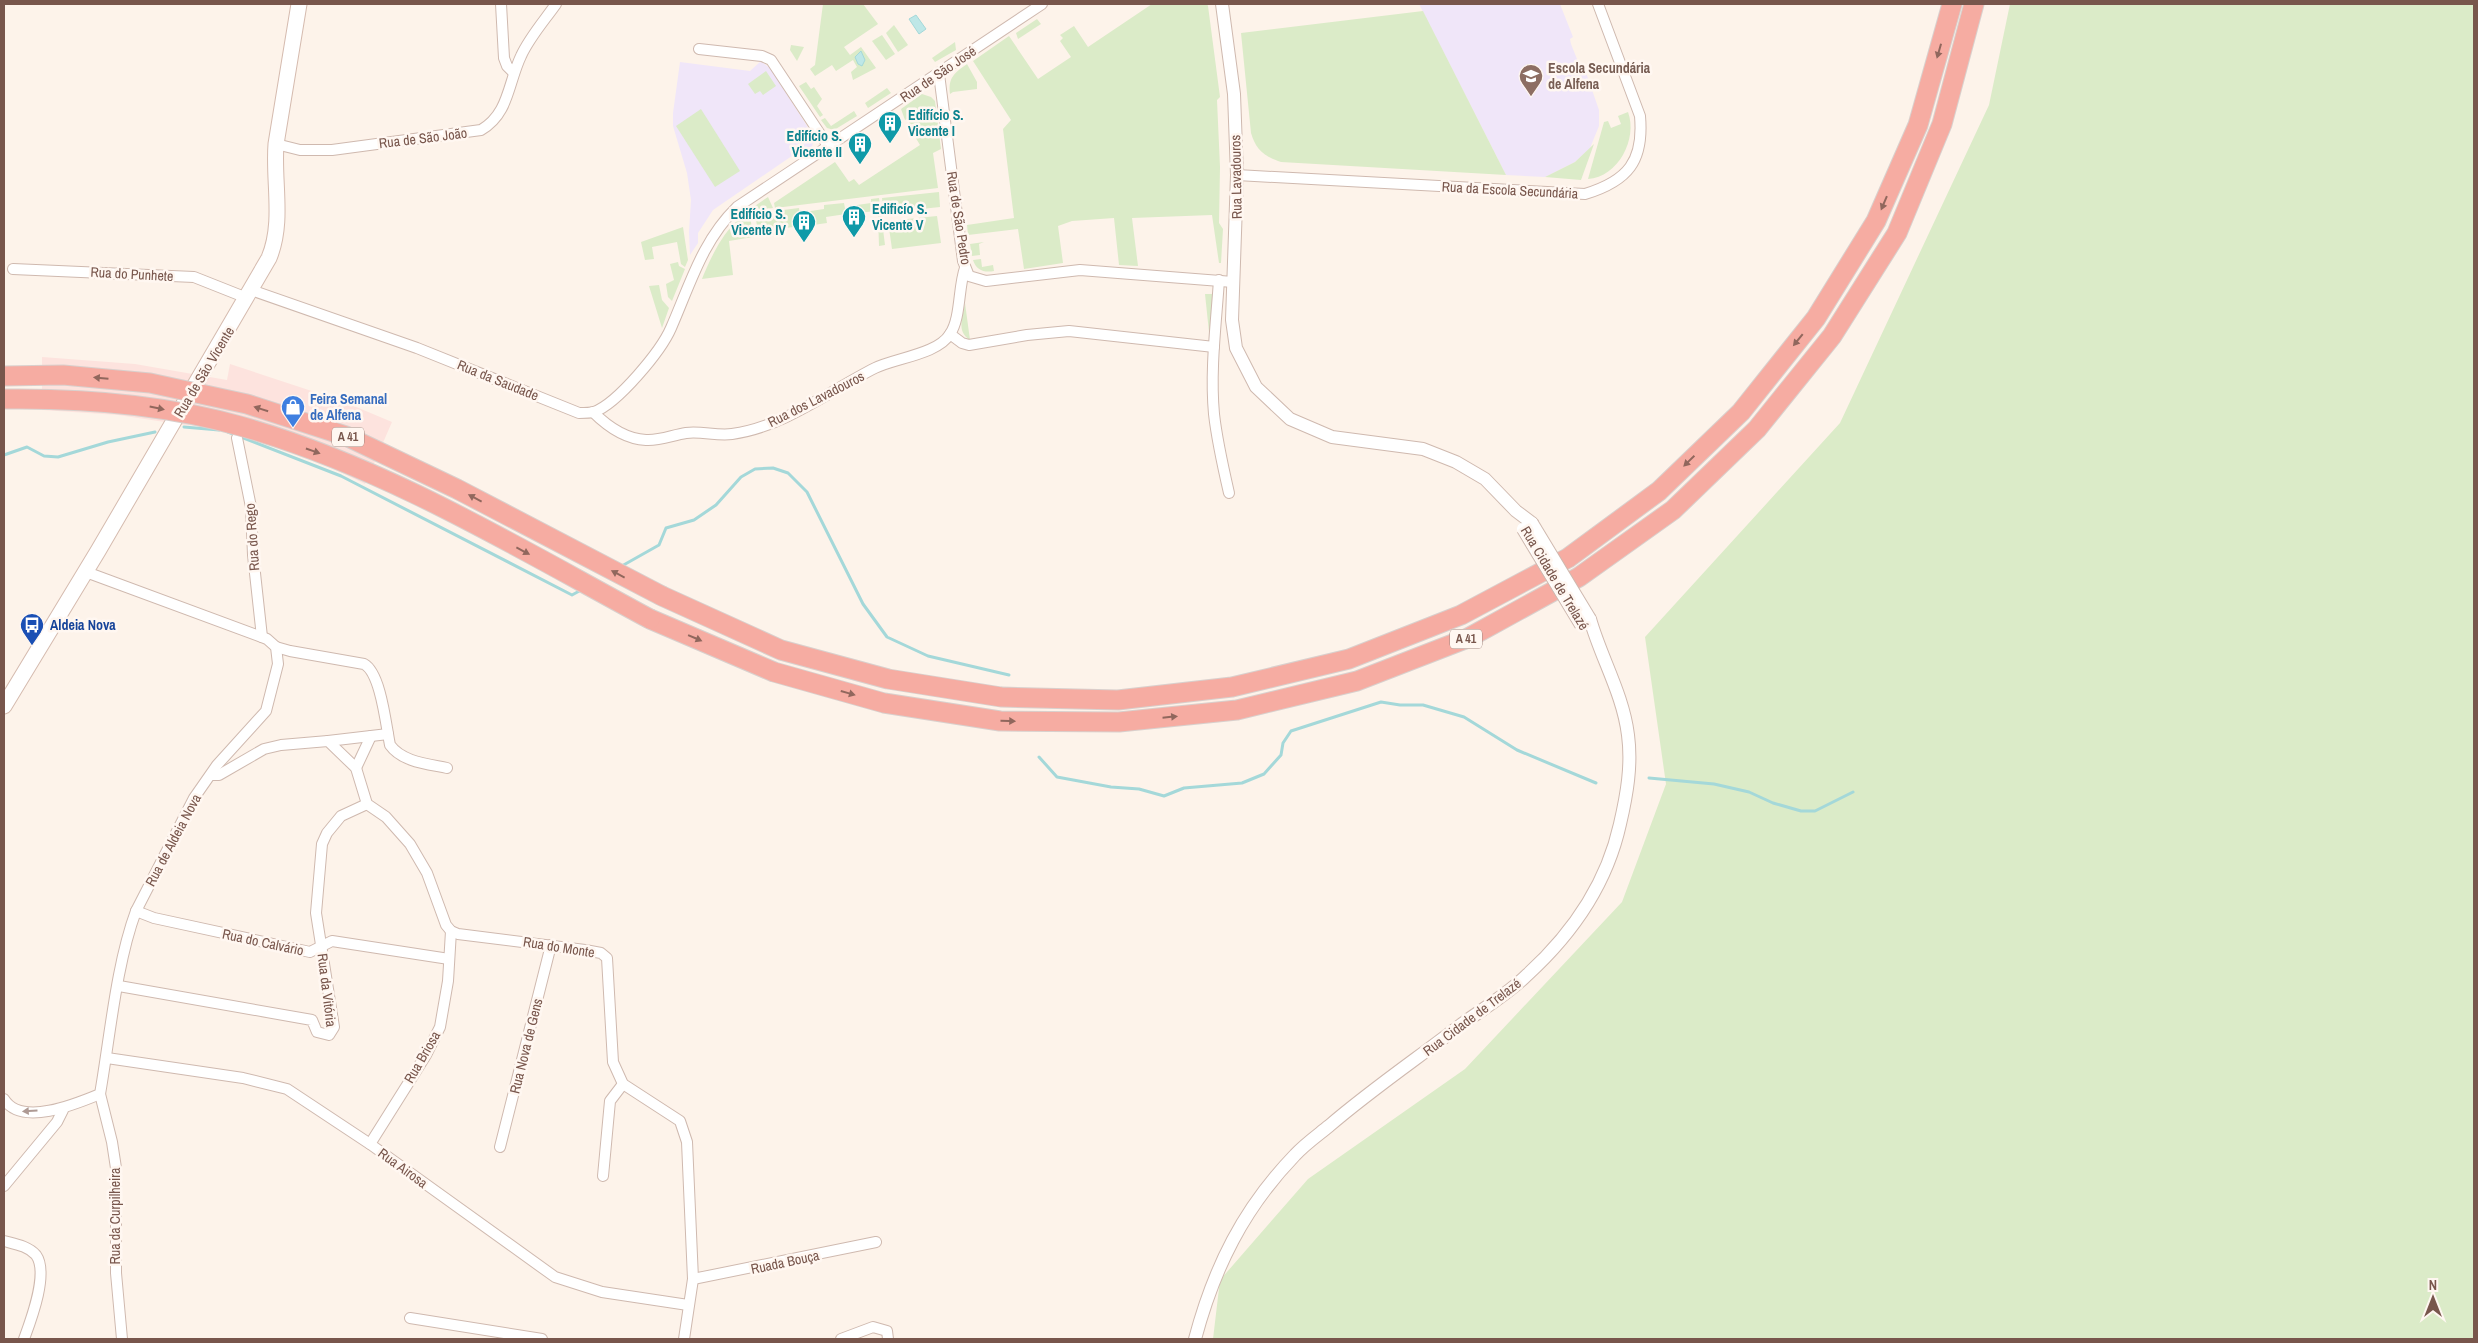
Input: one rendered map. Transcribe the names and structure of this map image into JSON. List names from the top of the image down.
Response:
{
  "streets": {
    "highway": ["A 41"],
    "main road": ["Rua de São Vicente"],
    "street": [
      "Rua de São José",
      "Rua de São João",
      "Rua Lavadouros",
      "Rua da Escola Secundária",
      "Rua de São Pedro",
      "Rua do Punhete",
      "Rua da Saudade",
      "Rua dos Lavadouros",
      "Rua do Rego",
      "Rua Cidade de Trelazé",
      "Rua de Aldeia Nova",
      "Rua do Calvário",
      "Rua do Monte",
      "Rua da Vitória",
      "Rua Nova de Gens",
      "Rua Briosa",
      "Rua Airosa",
      "Rua da Curpilheira",
      "Ruada Bouça"
    ]
  },
  "crossings": [
    ["Rua de São José", "Rua de São Pedro"],
    ["Rua de São José", "Rua da Saudade"],
    ["Rua de São José", "Rua dos Lavadouros"],
    ["Rua de São João", "Rua de São Vicente"],
    ["Rua Lavadouros", "Rua da Escola Secundária"],
    ["Rua Lavadouros", "Rua de São Pedro"],
    ["Rua Lavadouros", "Rua Cidade de Trelazé"],
    ["Rua do Punhete", "Rua de São Vicente"],
    ["Rua do Punhete", "Rua da Saudade"],
    ["Rua de São Vicente", "Rua da Saudade"],
    ["Rua da Saudade", "Rua dos Lavadouros"],
    ["Rua de Aldeia Nova", "Rua do Calvário"],
    ["Rua de Aldeia Nova", "Rua da Vitória"],
    ["Rua de Aldeia Nova", "Rua Airosa"],
    ["Rua de Aldeia Nova", "Rua da Curpilheira"],
    ["Rua do Calvário", "Rua da Vitória"],
    ["Rua do Calvário", "Rua Briosa"],
    ["Rua do Monte", "Rua Nova de Gens"],
    ["Rua do Monte", "Rua Briosa"],
    ["Rua Briosa", "Rua Airosa"]
  ],
  "places": {
    "school or university": ["Escola Secundária de Alfena"],
    "building": [
      "Edifício S. Vicente I",
      "Edifício S. Vicente II",
      "Edificío S. Vicente V",
      "Edifício S. Vicente IV"
    ],
    "shop": ["Feira Semanal de Alfena"],
    "bus stop": ["Aldeia Nova"]
  },
  "north": "top"
}
